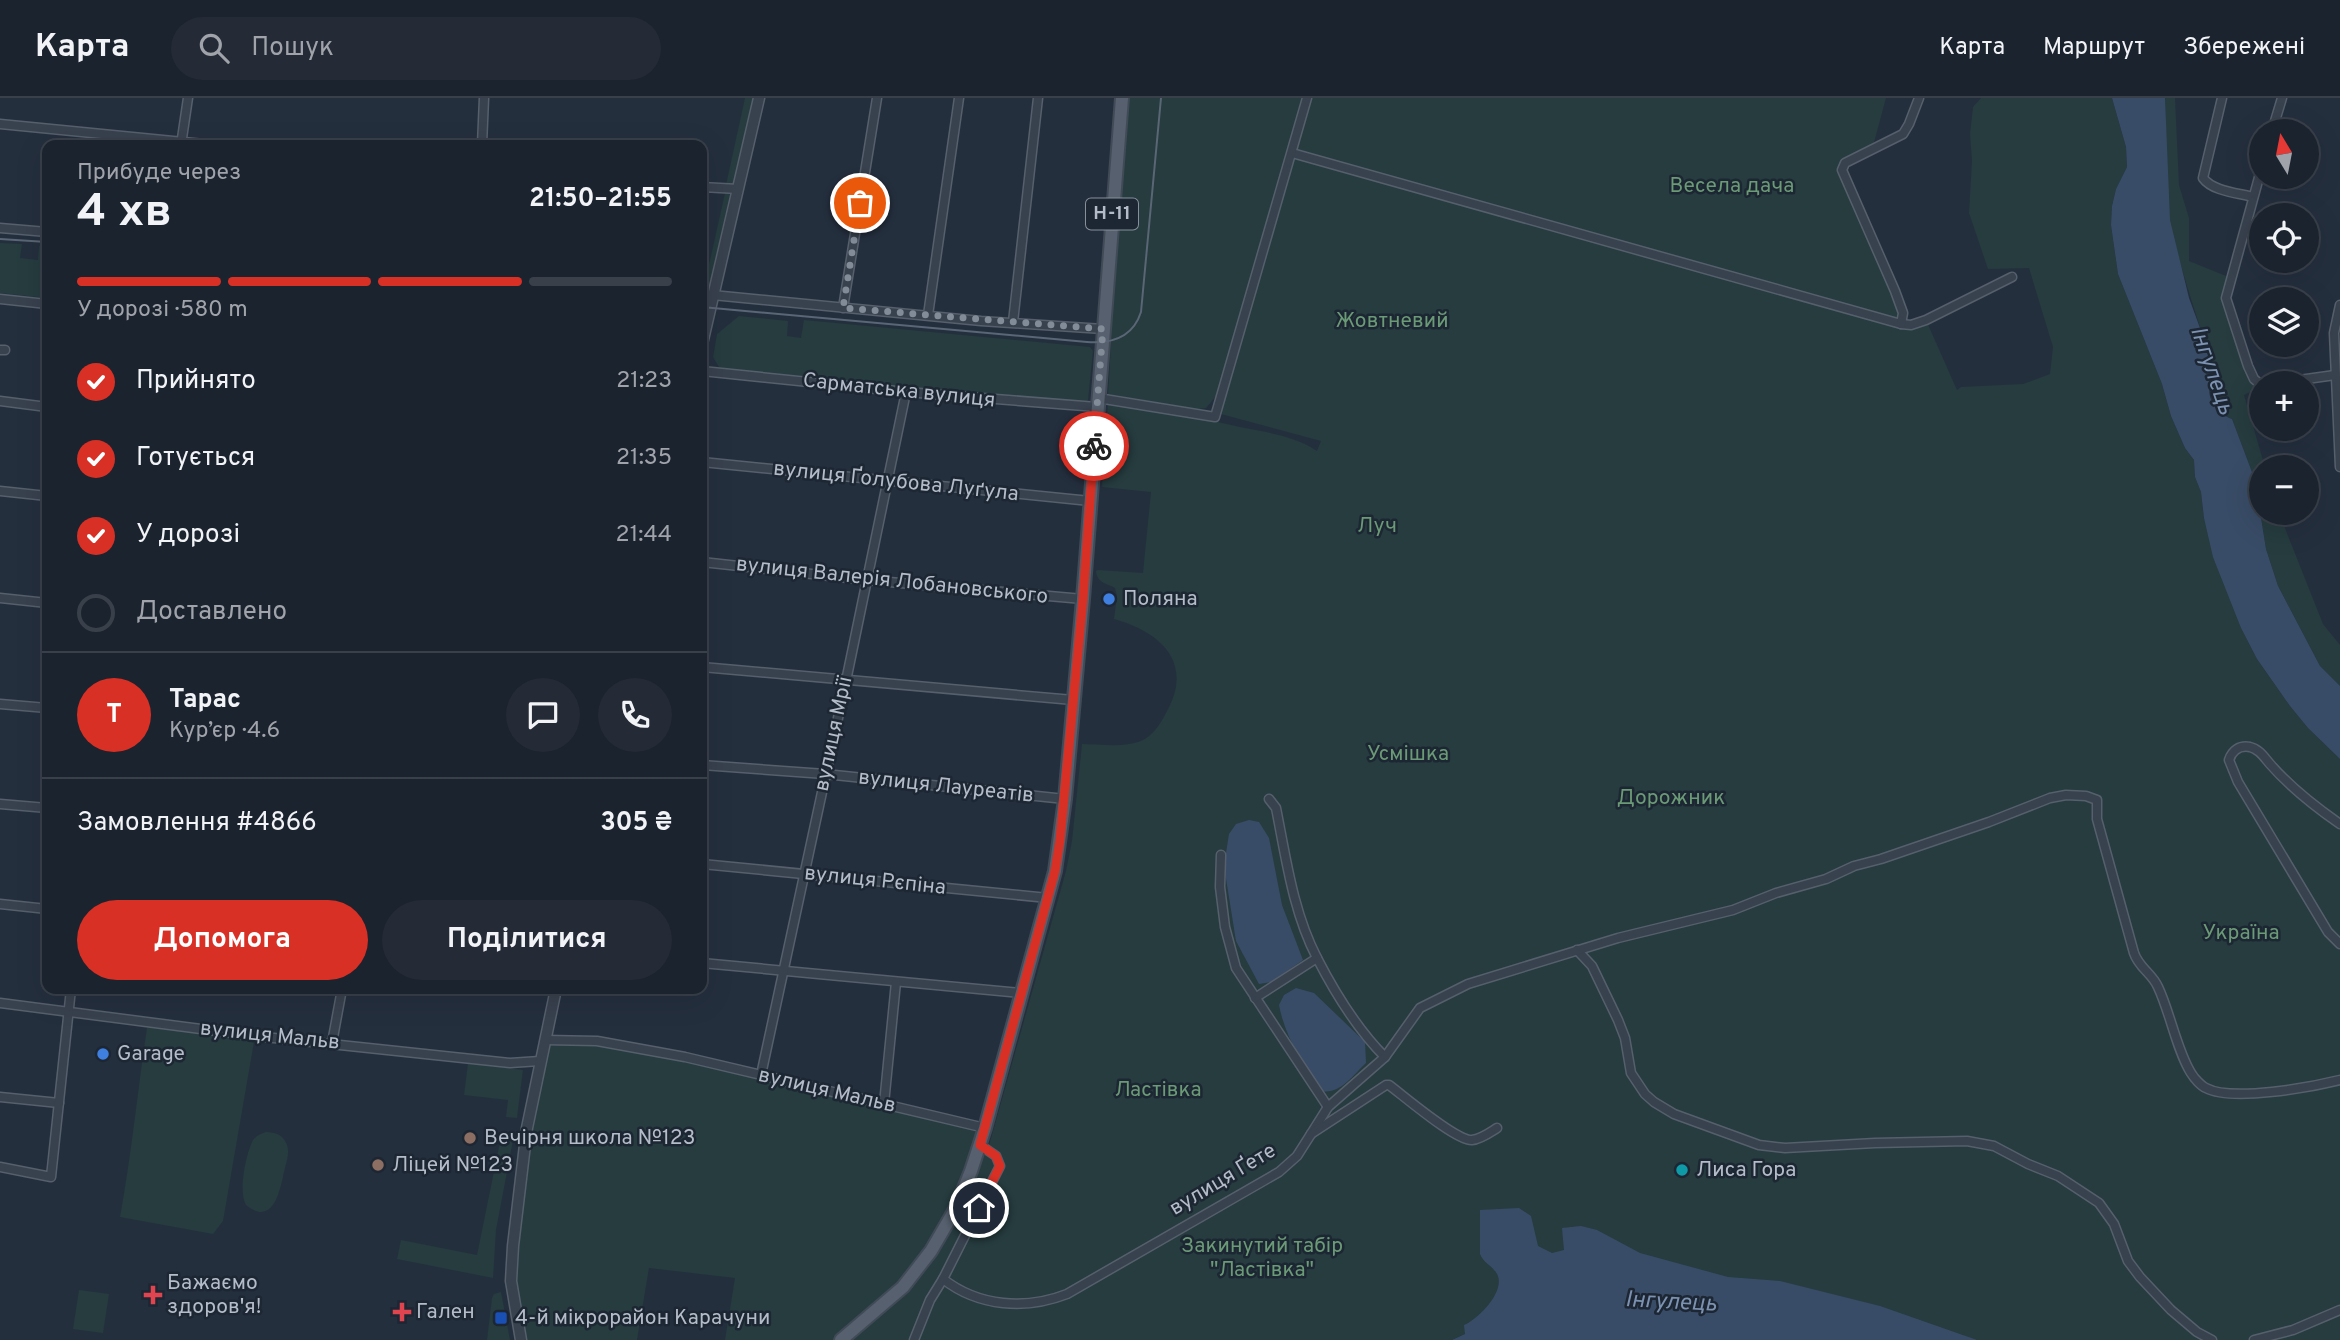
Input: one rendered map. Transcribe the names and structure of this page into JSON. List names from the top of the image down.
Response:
{
  "streets": {
    "main road": ["Н-11"],
    "street": [
      "Сарматська вулиця",
      "вулиця Ґолубова Луґула",
      "вулиця Валерія Лобановського",
      "вулиця Мрії",
      "вулиця Лауреатів",
      "вулиця Рєпіна",
      "вулиця Мальв",
      "вулиця Ґете"
    ]
  },
  "crossings": [
    ["Н-11", "Сарматська вулиця"],
    ["Н-11", "вулиця Ґолубова Луґула"],
    ["Н-11", "вулиця Валерія Лобановського"],
    ["Н-11", "вулиця Лауреатів"],
    ["Н-11", "вулиця Рєпіна"],
    ["Н-11", "вулиця Мальв"],
    ["Сарматська вулиця", "вулиця Мрії"],
    ["вулиця Ґолубова Луґула", "вулиця Мрії"],
    ["вулиця Валерія Лобановського", "вулиця Мрії"],
    ["вулиця Мрії", "вулиця Лауреатів"],
    ["вулиця Мрії", "вулиця Рєпіна"],
    ["вулиця Мрії", "вулиця Мальв"]
  ],
  "water": ["Інгулець"],
  "parks": [
    "Весела дача",
    "Жовтневий",
    "Луч",
    "Усмішка",
    "Дорожник",
    "Україна",
    "Ластівка",
    "Закинутий табір \"Ластівка\""
  ],
  "places": {
    "other": [
      "Поляна",
      "Garage",
      "Вечірня школа №123",
      "Ліцей №123",
      "Лиса Гора"
    ],
    "health": ["Бажаємо здоров'я!", "Гален"],
    "transit": ["4-й мікрорайон Карачуни"]
  },
  "north": "top",
  "page": {
    "header": "Карта",
    "search": "Пошук",
    "nav": ["Карта", "Маршрут", "Збережені"],
    "map_buttons": ["+", "−"],
    "heading": ["4 хв", "Прибуде через", "21:50–21:55"],
    "panel": [
      "Тарас",
      "Кур’єр · 4.6",
      "Замовлення #4866",
      "305 ₴"
    ],
    "bar": "У дорозі · 580 m",
    "list": [
      ["Прийнято", "21:23"],
      ["Готується", "21:35"],
      ["У дорозі", "21:44"],
      "Доставлено"
    ],
    "round": "Т",
    "buttons": ["Допомога", "Поділитися"]
  }
}
